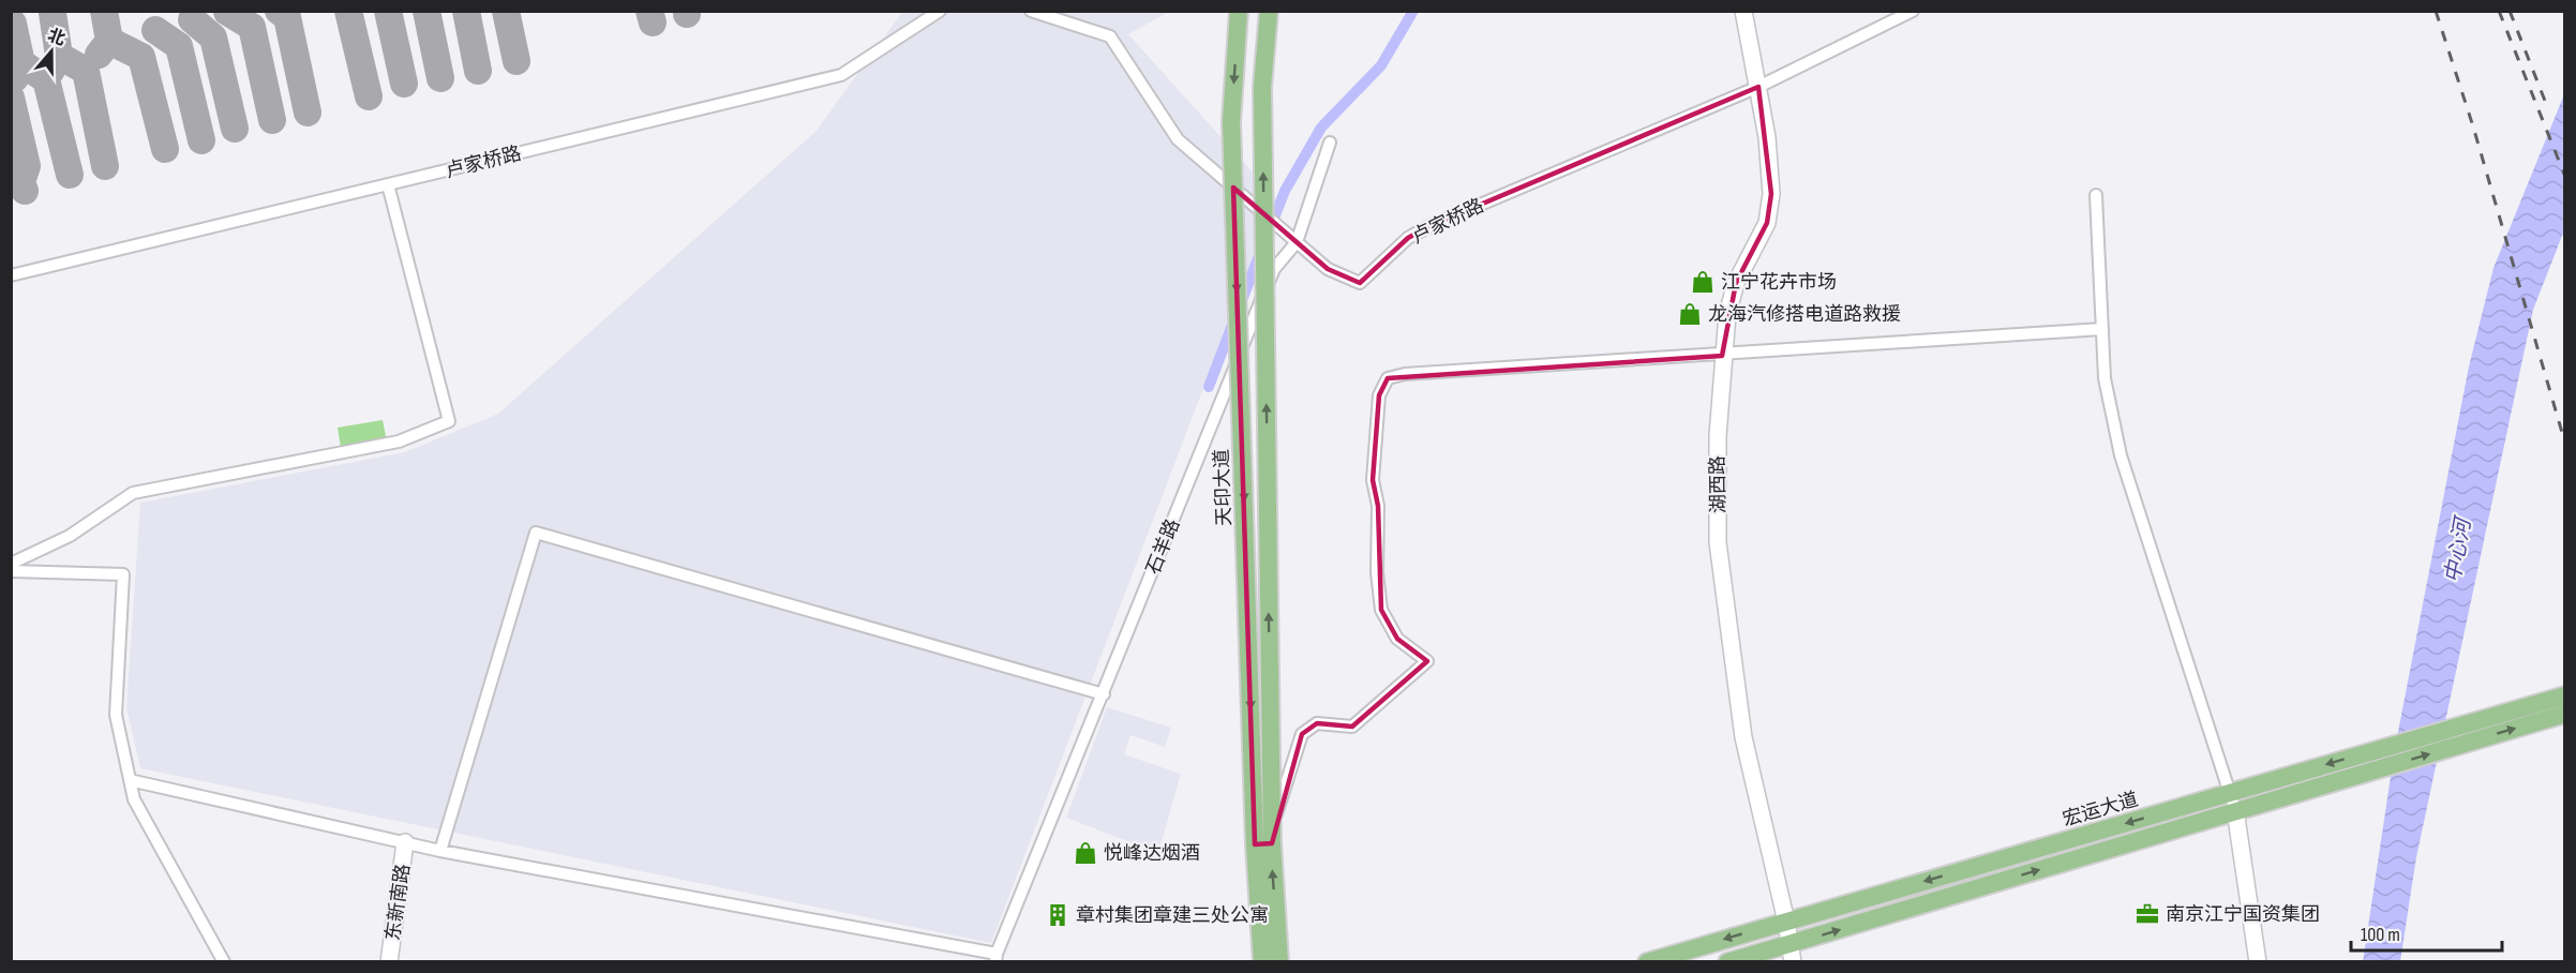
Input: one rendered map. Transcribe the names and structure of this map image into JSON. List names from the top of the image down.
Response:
{
  "streets": {
    "main road": ["天印大道", "宏运大道"],
    "street": [
      "卢家桥路",
      "湖西路",
      "石羊路",
      "东新南路"
    ]
  },
  "crossings": [
    ["卢家桥路", "湖西路"],
    ["卢家桥路", "石羊路"],
    ["湖西路", "宏运大道"]
  ],
  "water": ["中心河"],
  "places": {
    "shop": ["江宁花卉市场", "龙海汽修搭电道路救援", "悦峰达烟酒"],
    "office": ["南京江宁国资集团"],
    "building": ["章村集团章建三处公寓"]
  },
  "scale_bar": "100 m",
  "north": "top"
}
